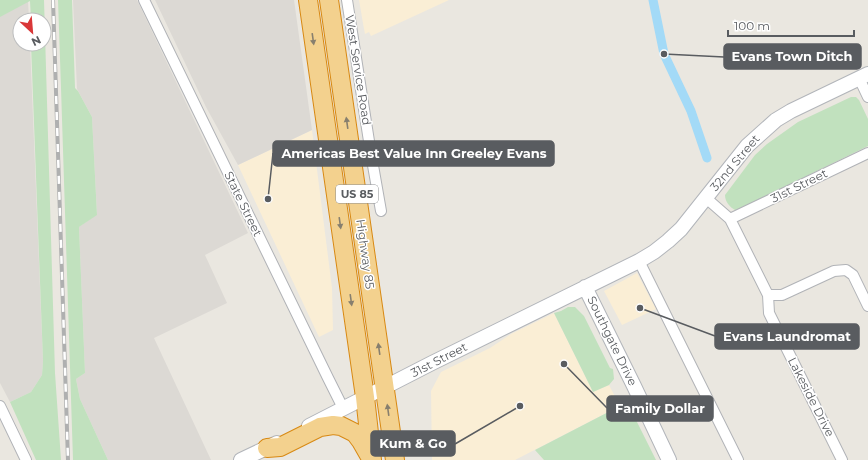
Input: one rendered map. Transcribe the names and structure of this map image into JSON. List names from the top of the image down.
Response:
{
  "streets": {
    "highway": ["US 85", "Highway 85"],
    "main road": ["32nd Street", "31st Street", "Southgate Drive"],
    "street": ["West Service Road", "State Street", "Lakeside Drive"]
  },
  "crossings": [
    ["32nd Street", "31st Street"],
    ["31st Street", "State Street"],
    ["31st Street", "Highway 85"],
    ["31st Street", "Southgate Drive"]
  ],
  "places": [
    "Evans Town Ditch",
    "Americas Best Value Inn Greeley Evans",
    "Evans Laundromat",
    "Family Dollar",
    "Kum & Go"
  ],
  "scale_bar": "100 m",
  "north": "bottom right"
}
